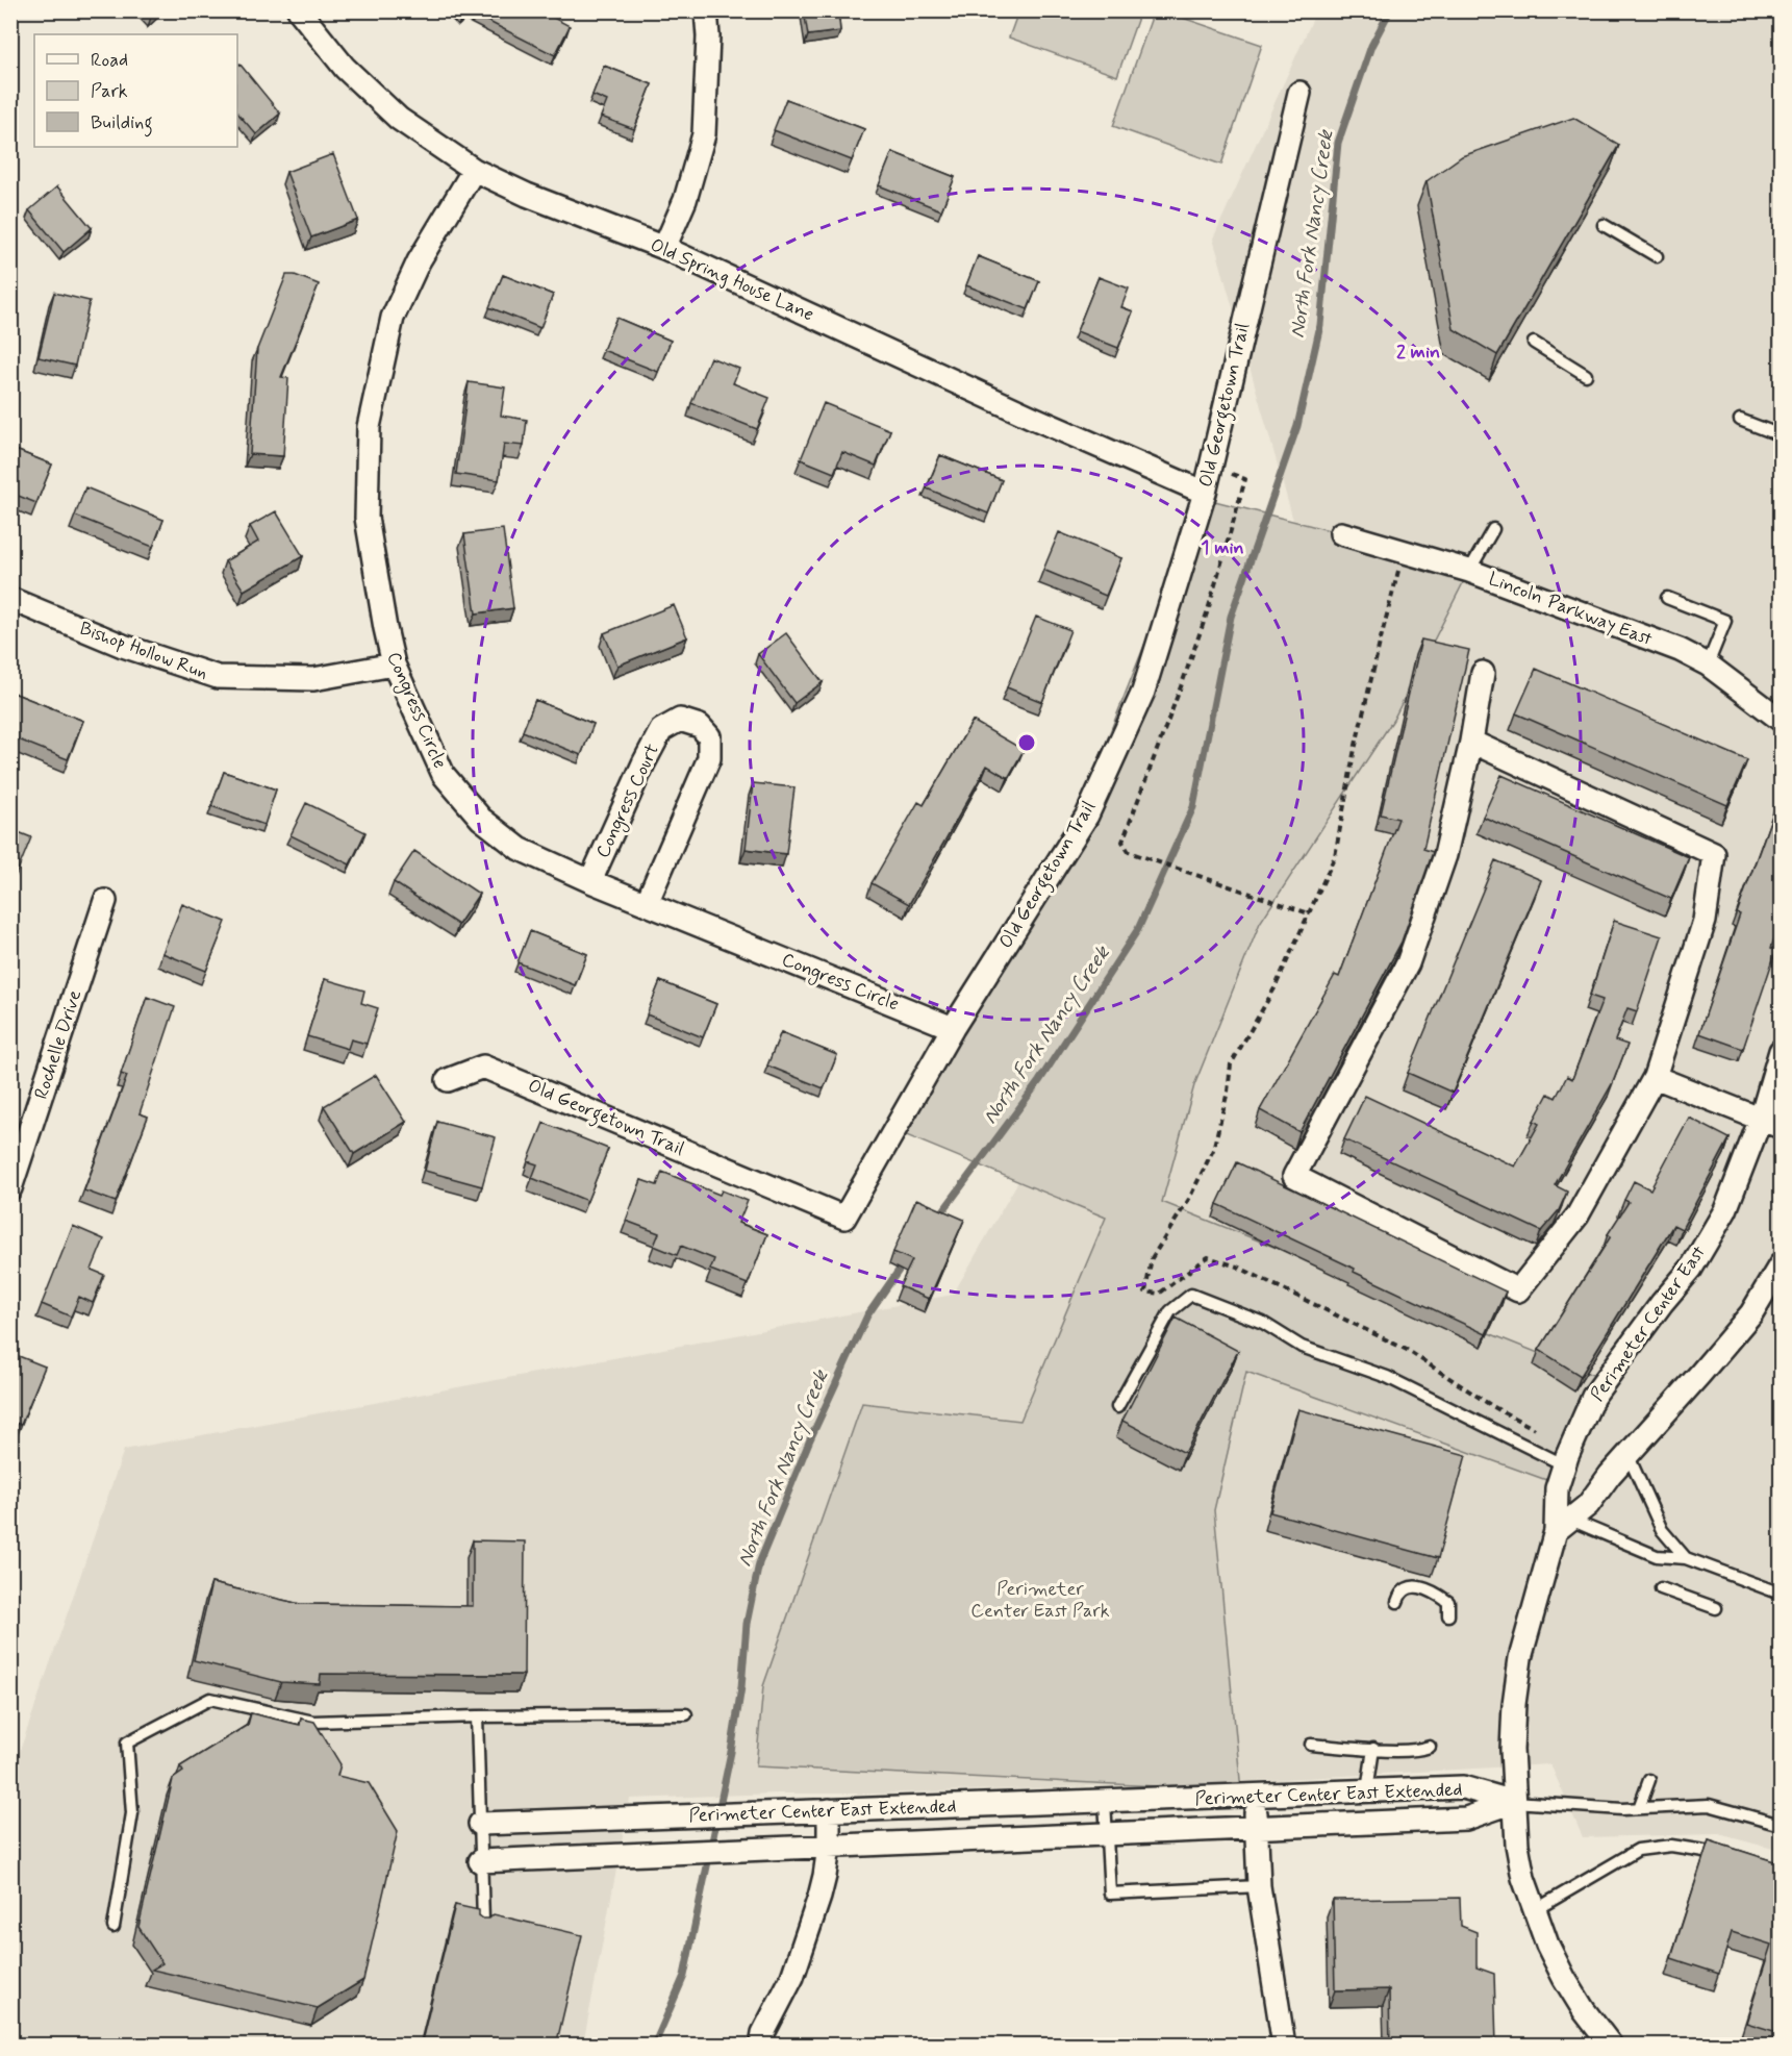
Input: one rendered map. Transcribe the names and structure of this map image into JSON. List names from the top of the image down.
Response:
{
  "streets": {
    "street": [
      "Old Spring House Lane",
      "Old Georgetown Trail",
      "Lincoln Parkway East",
      "Bishop Hollow Run",
      "Congress Circle",
      "Congress Court",
      "Rochelle Drive",
      "Perimeter Center East",
      "Perimeter Center East Extended"
    ]
  },
  "crossings": [
    ["Old Spring House Lane", "Old Georgetown Trail"],
    ["Old Spring House Lane", "Congress Circle"],
    ["Old Georgetown Trail", "Congress Circle"],
    ["Bishop Hollow Run", "Congress Circle"],
    ["Congress Circle", "Congress Court"],
    ["Perimeter Center East", "Perimeter Center East Extended"]
  ],
  "water": ["North Fork Nancy Creek"],
  "parks": ["Perimeter Center East Park"],
  "legend": ["Road", "Park", "Building"],
  "rings": ["2 min", "1 min"]
}
